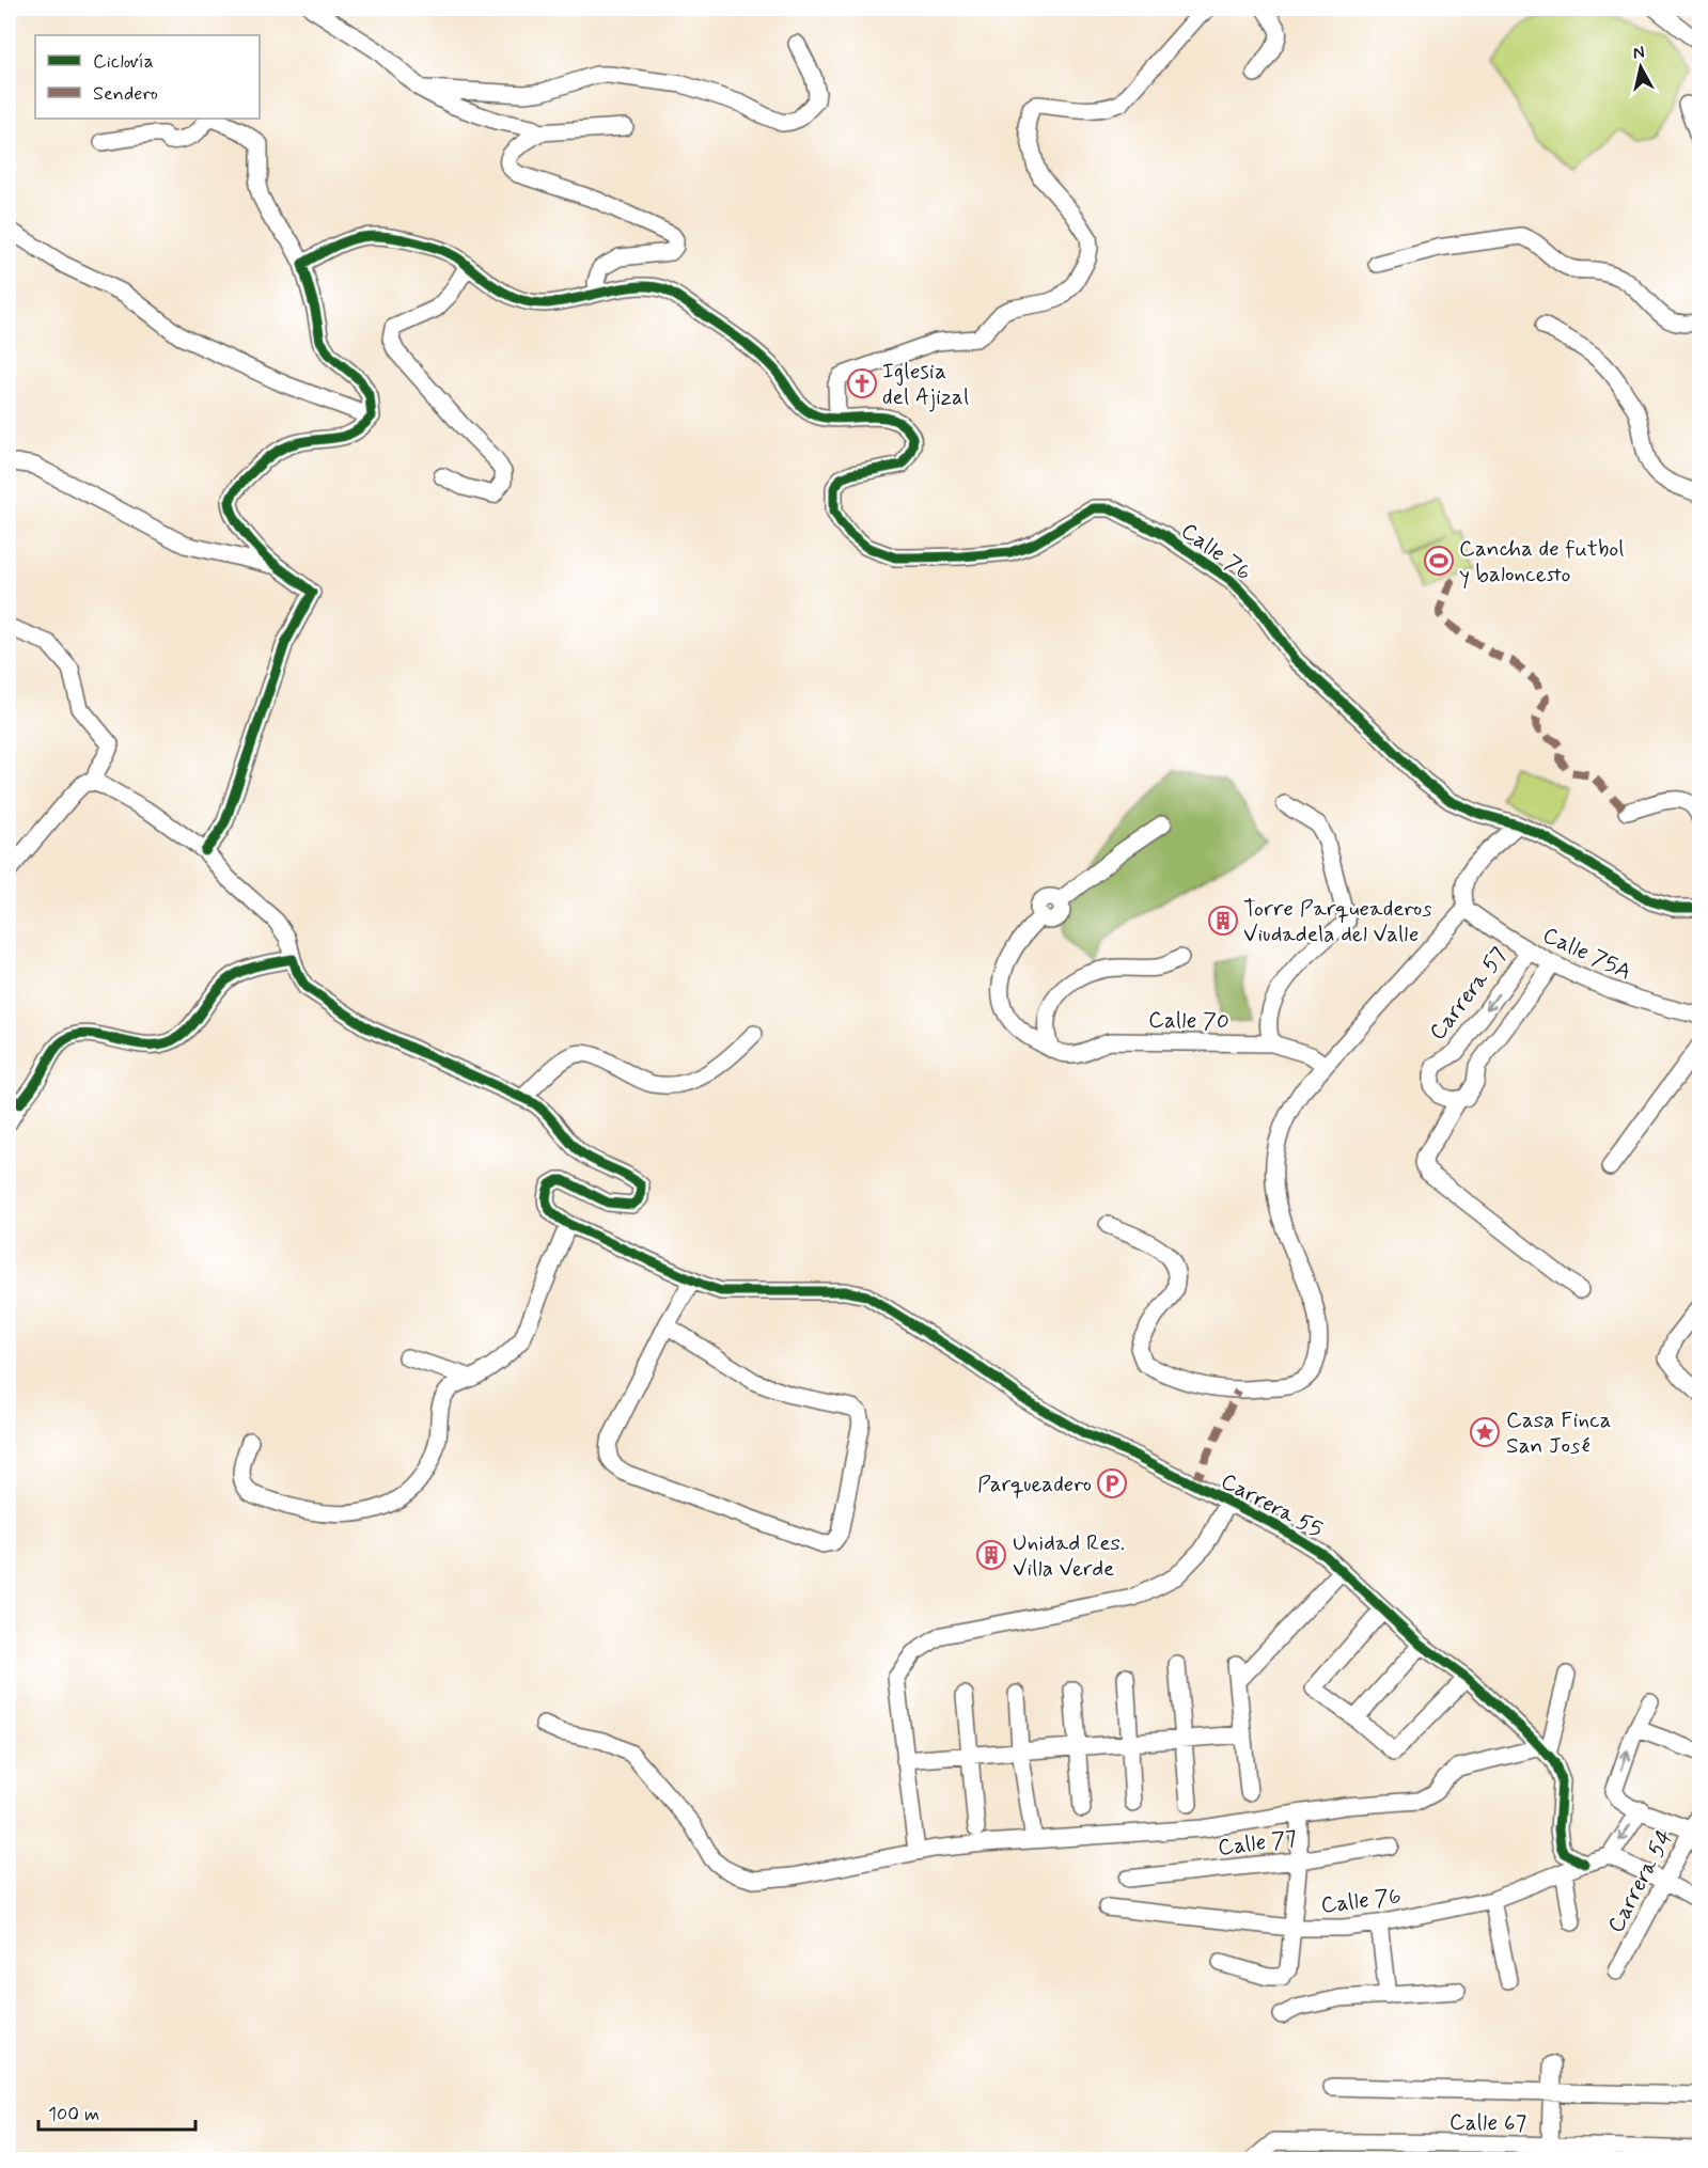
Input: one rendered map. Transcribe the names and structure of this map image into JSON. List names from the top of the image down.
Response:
{
  "streets": {
    "street": [
      "Calle 76",
      "Calle 75A",
      "Carrera 57",
      "Calle 70",
      "Carrera 55",
      "Calle 77",
      "Carrera 54",
      "Calle 67"
    ]
  },
  "crossings": [
    ["Calle 76", "Carrera 55"],
    ["Calle 75A", "Carrera 57"]
  ],
  "places": {
    "church": ["Iglesia del Ajizal"],
    "sports": ["Cancha de futbol y baloncesto"],
    "building": ["Torre Parqueaderos Viudadela del Valle", "Unidad Res. Villa Verde"],
    "place": ["Casa Finca San José"],
    "parking": ["Parqueadero"]
  },
  "legend": ["Ciclovía", "Sendero"],
  "scale_bar": "100 m",
  "north": "top"
}
